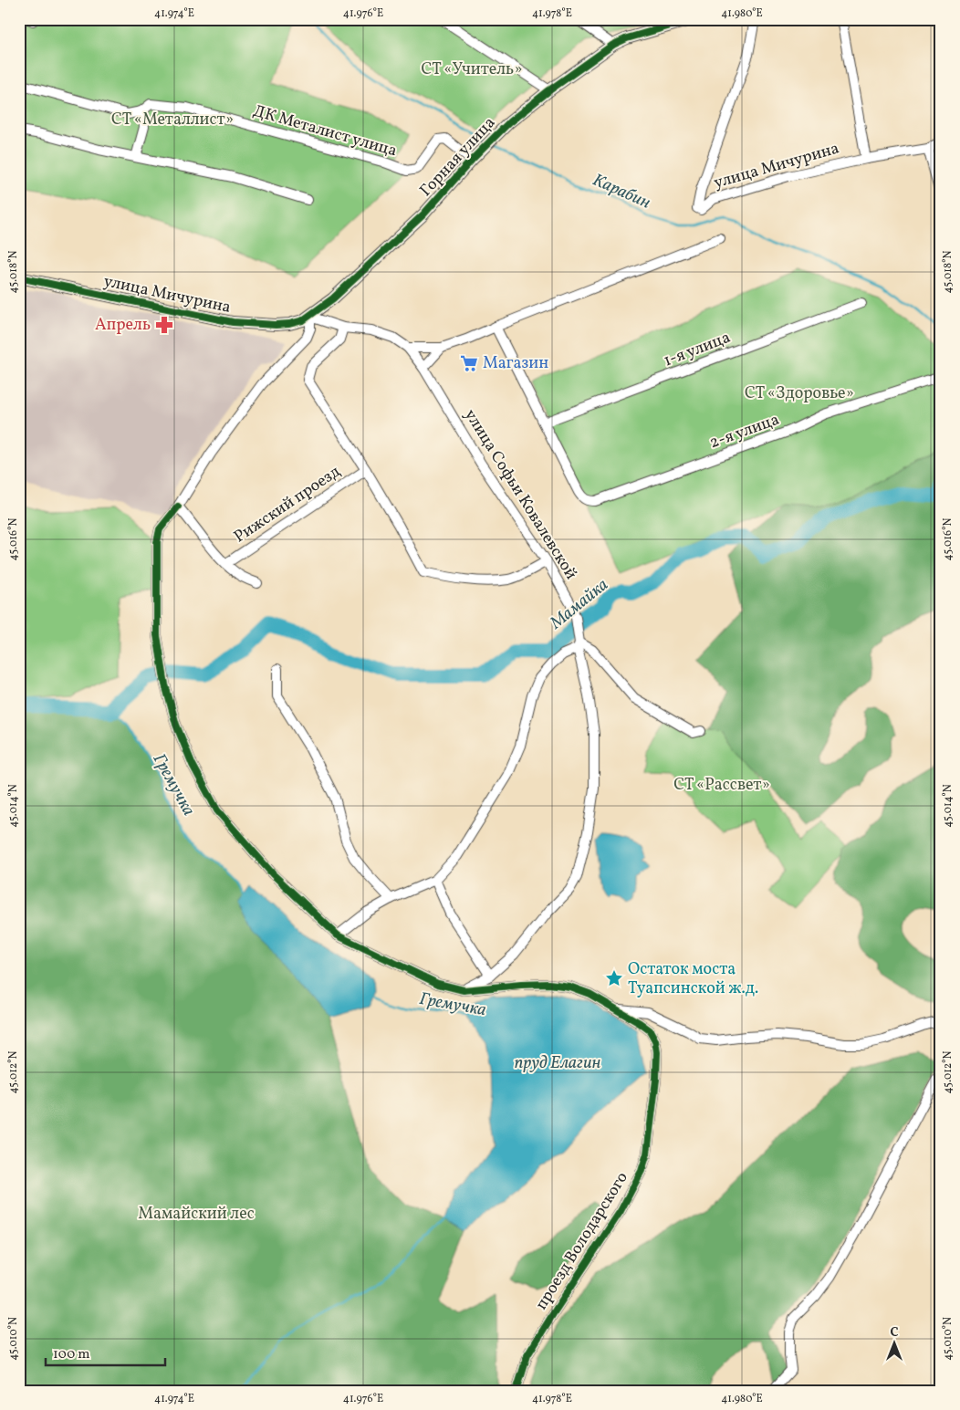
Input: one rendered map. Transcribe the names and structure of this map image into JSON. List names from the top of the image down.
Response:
{
  "streets": {
    "street": [
      "ДК Металист улица",
      "Горная улица",
      "улица Мичурина",
      "1-я улица",
      "2-я улица",
      "улица Софьи Ковалевской",
      "Рижский проезд",
      "проезд Володарского"
    ]
  },
  "crossings": [
    ["ДК Металист улица", "Горная улица"],
    ["Горная улица", "улица Мичурина"],
    ["Горная улица", "проезд Володарского"],
    ["улица Мичурина", "проезд Володарского"],
    ["1-я улица", "2-я улица"],
    ["улица Софьи Ковалевской", "Рижский проезд"],
    ["улица Софьи Ковалевской", "проезд Володарского"]
  ],
  "water": [
    "Карабин",
    "Мамайка",
    "Гремучка",
    "пруд Елагин"
  ],
  "parks": [
    "СТ «Учитель»",
    "СТ «Металлист»",
    "СТ «Здоровье»",
    "СТ «Рассвет»",
    "Мамайский лес"
  ],
  "places": {
    "pharmacy": ["Апрель"],
    "supermarket": ["Магазин"],
    "place": ["Остаток моста Туапсинской ж.д."]
  },
  "scale_bar": "100 m",
  "north": "top",
  "coordinates": [
    "41.974°E",
    "41.976°E",
    "41.978°E",
    "41.980°E",
    "45.018°N",
    "45.016°N",
    "45.014°N",
    "45.012°N",
    "45.010°N"
  ]
}
